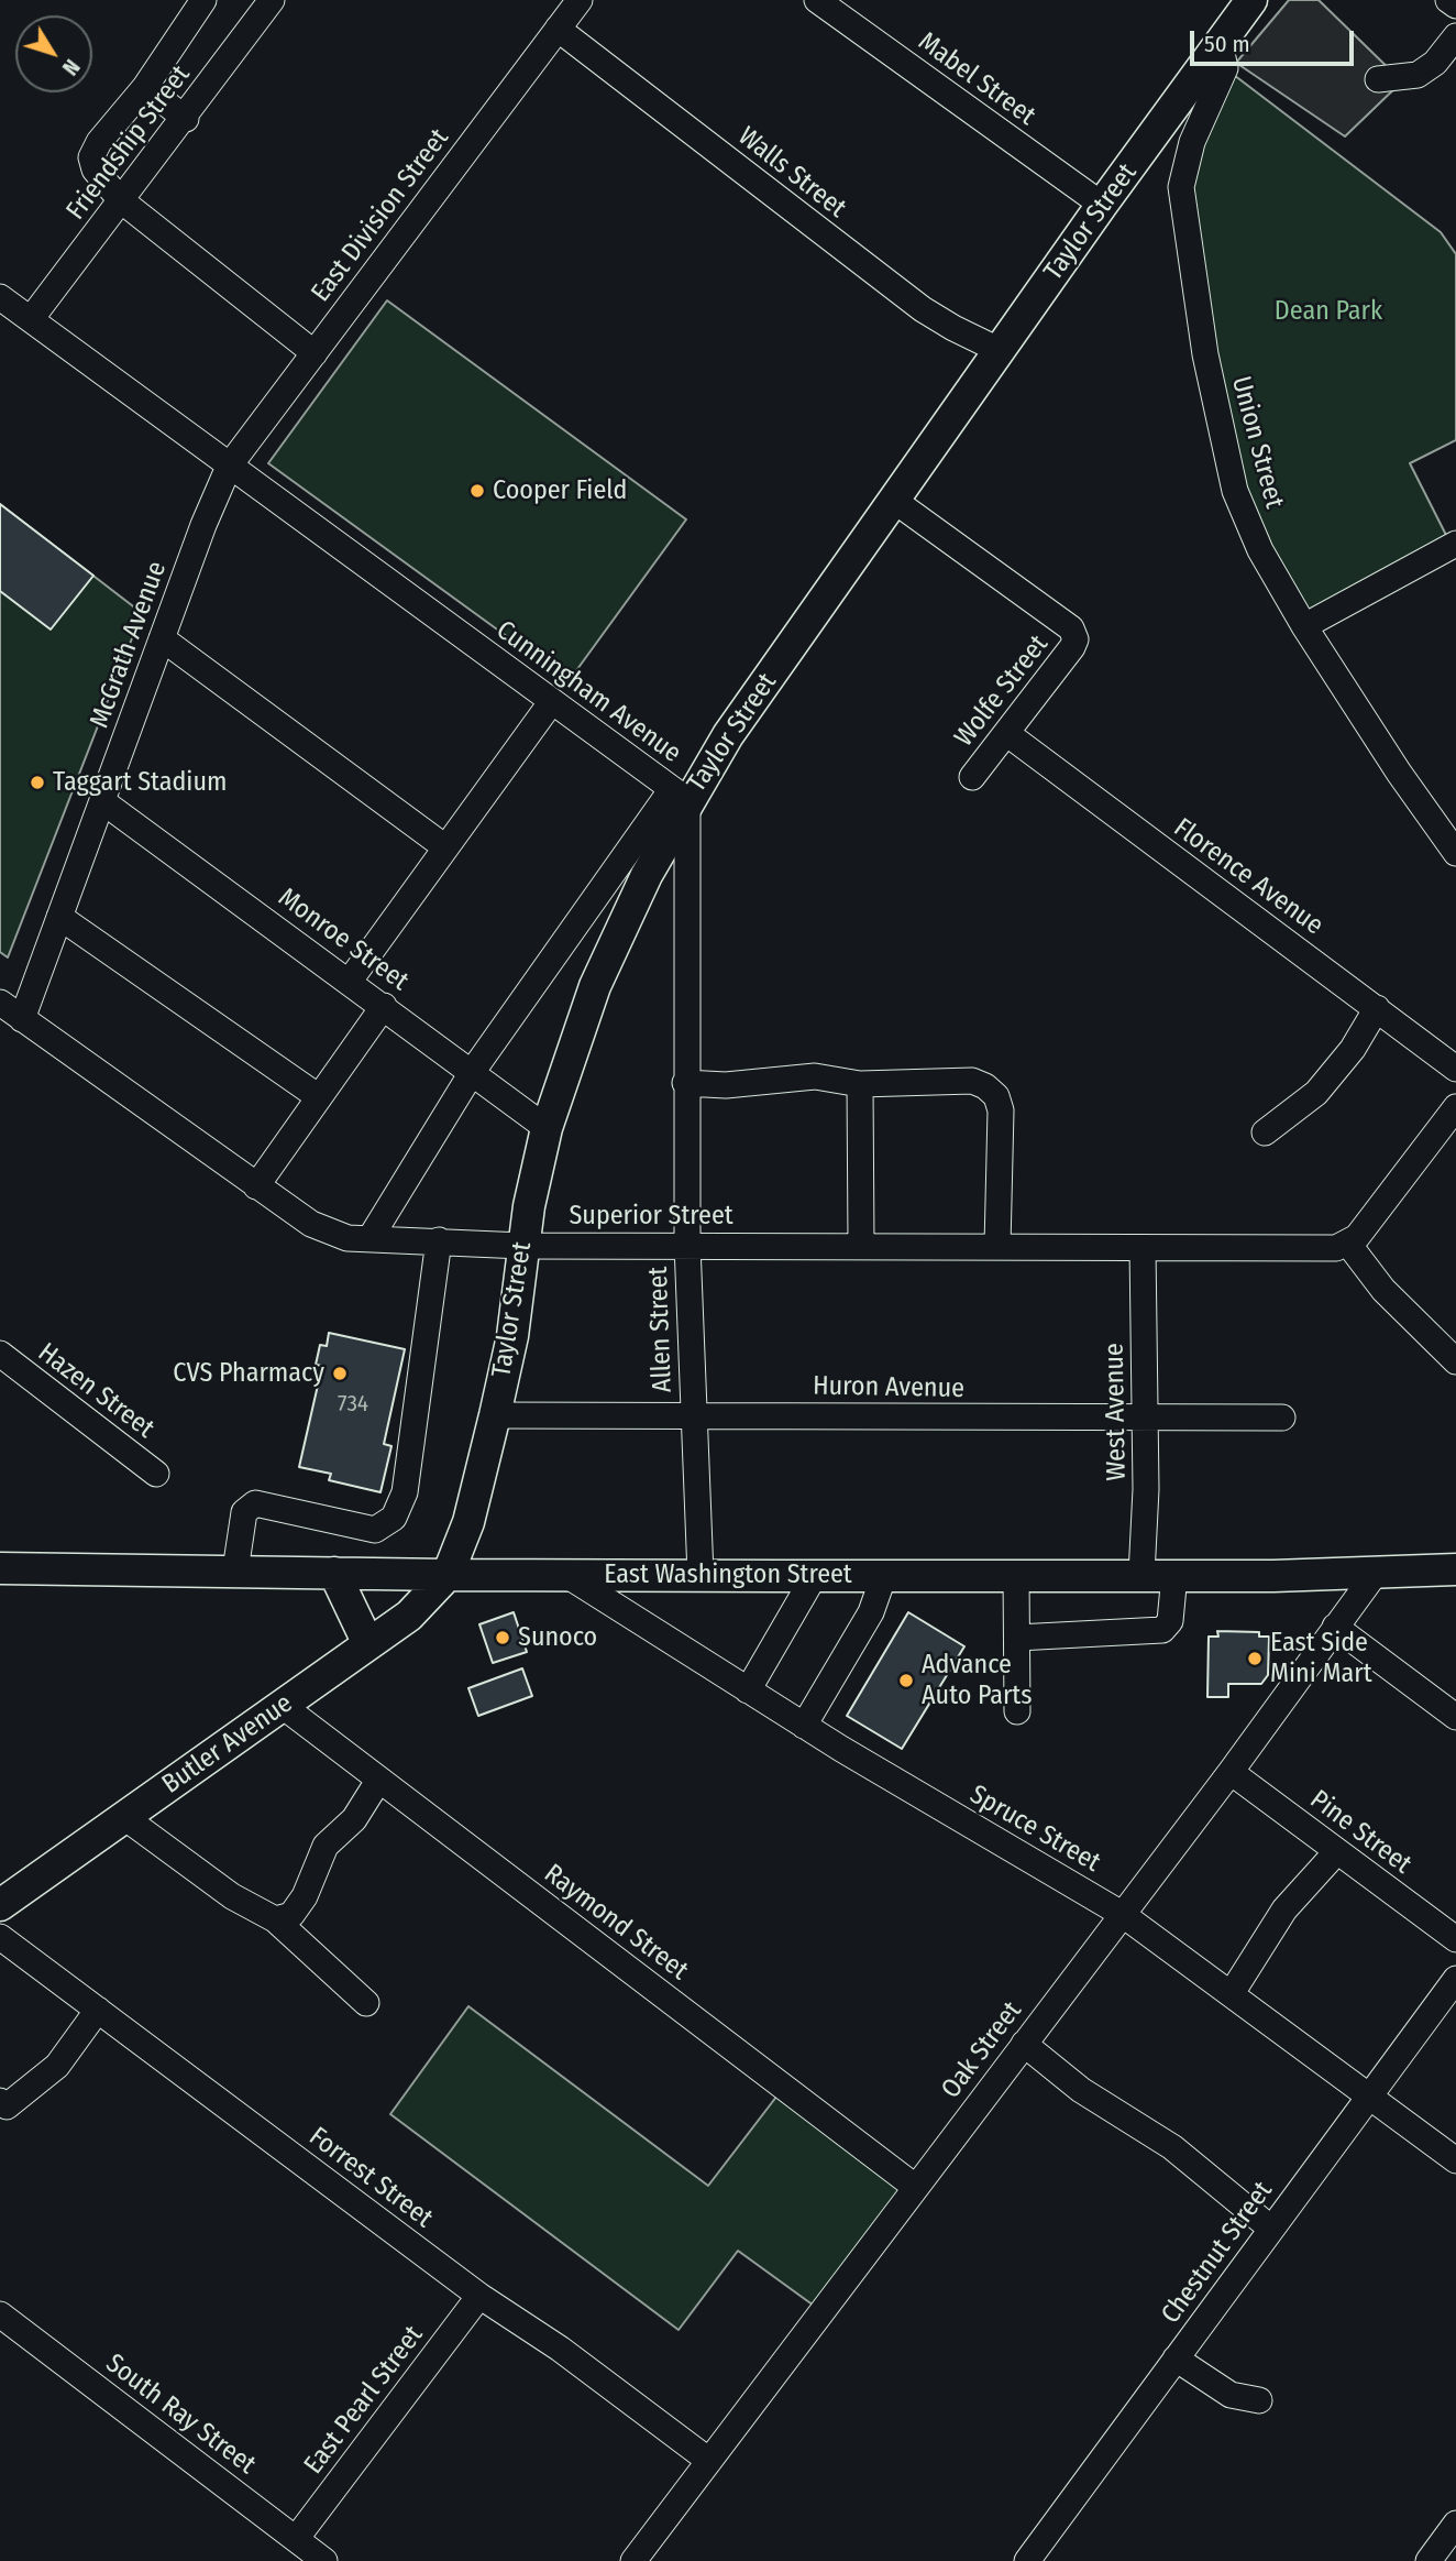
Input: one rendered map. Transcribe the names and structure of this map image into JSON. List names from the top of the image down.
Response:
{
  "streets": {
    "main road": ["Taylor Street", "East Washington Street", "Butler Avenue"],
    "street": [
      "Mabel Street",
      "Friendship Street",
      "Walls Street",
      "East Division Street",
      "Union Street",
      "McGrath Avenue",
      "Wolfe Street",
      "Cunningham Avenue",
      "Florence Avenue",
      "Monroe Street",
      "Superior Street",
      "Allen Street",
      "Huron Avenue",
      "Hazen Street",
      "West Avenue",
      "Spruce Street",
      "Pine Street",
      "Raymond Street",
      "Oak Street",
      "Forrest Street",
      "Chestnut Street",
      "East Pearl Street",
      "South Ray Street"
    ]
  },
  "crossings": [
    ["Mabel Street", "Taylor Street"],
    ["Friendship Street", "Cunningham Avenue"],
    ["Walls Street", "East Division Street"],
    ["Walls Street", "Taylor Street"],
    ["East Division Street", "McGrath Avenue"],
    ["East Division Street", "Cunningham Avenue"],
    ["Taylor Street", "Union Street"],
    ["Taylor Street", "Wolfe Street"],
    ["Taylor Street", "Cunningham Avenue"],
    ["Taylor Street", "Monroe Street"],
    ["Taylor Street", "Superior Street"],
    ["Taylor Street", "Huron Avenue"],
    ["Taylor Street", "East Washington Street"],
    ["Taylor Street", "Butler Avenue"],
    ["McGrath Avenue", "Cunningham Avenue"],
    ["McGrath Avenue", "Monroe Street"],
    ["McGrath Avenue", "Superior Street"],
    ["Wolfe Street", "Florence Avenue"],
    ["Cunningham Avenue", "Allen Street"],
    ["Superior Street", "Allen Street"],
    ["Superior Street", "West Avenue"],
    ["Allen Street", "Huron Avenue"],
    ["Allen Street", "East Washington Street"],
    ["Huron Avenue", "West Avenue"],
    ["West Avenue", "East Washington Street"],
    ["East Washington Street", "Butler Avenue"],
    ["East Washington Street", "Spruce Street"],
    ["East Washington Street", "Oak Street"],
    ["Butler Avenue", "Raymond Street"],
    ["Spruce Street", "Oak Street"],
    ["Spruce Street", "Chestnut Street"],
    ["Pine Street", "Oak Street"],
    ["Raymond Street", "Oak Street"],
    ["Oak Street", "Forrest Street"],
    ["Forrest Street", "East Pearl Street"],
    ["East Pearl Street", "South Ray Street"]
  ],
  "parks": ["Dean Park"],
  "places": [
    "Cooper Field",
    "Taggart Stadium",
    "CVS Pharmacy",
    "Sunoco",
    "East Side Mini Mart",
    "Advance Auto Parts"
  ],
  "house_numbers": ["734"],
  "scale_bar": "50 m",
  "north": "bottom right"
}
